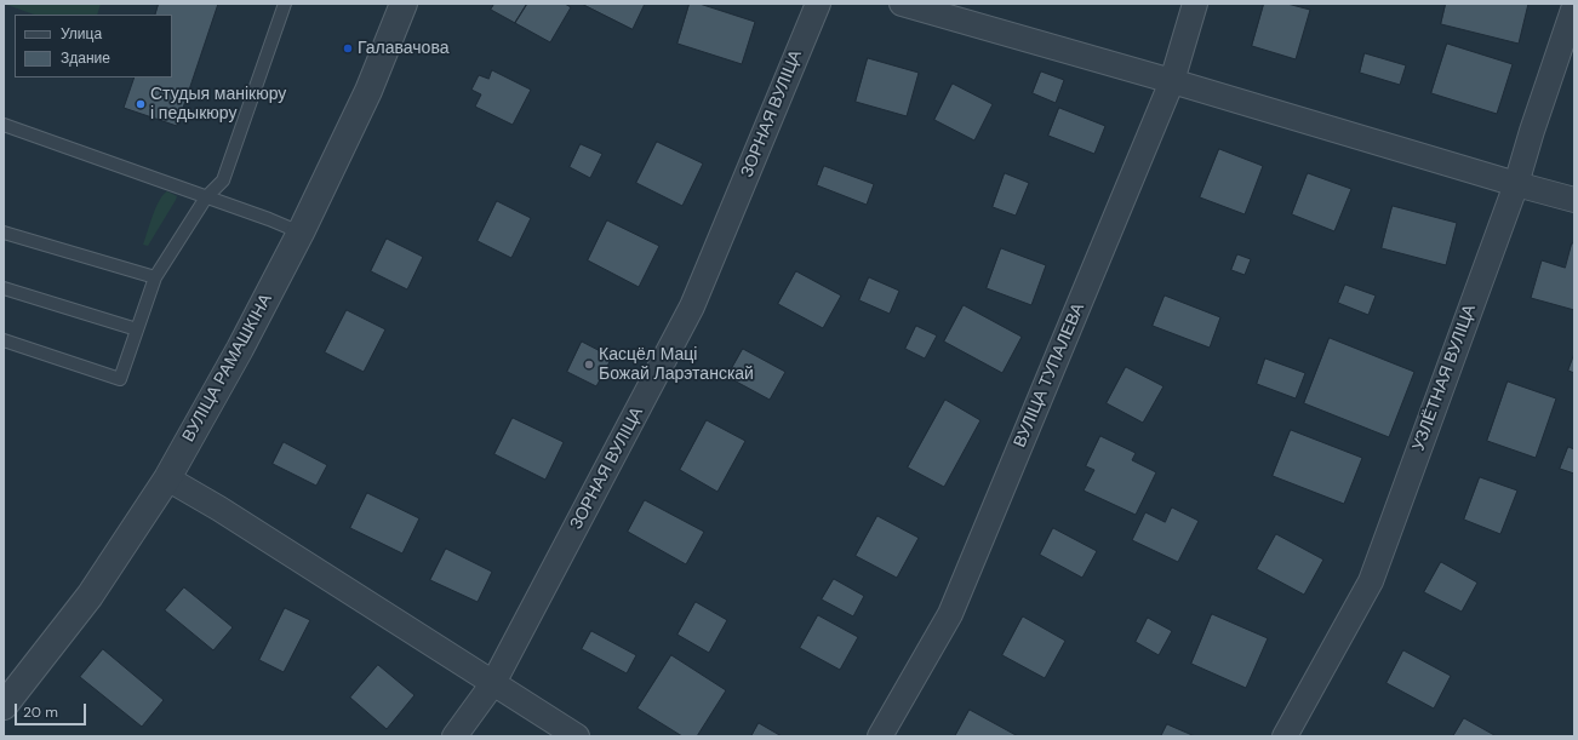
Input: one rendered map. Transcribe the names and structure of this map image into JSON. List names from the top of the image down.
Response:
{
  "streets": {
    "street": [
      "ЗОРНАЯ ВУЛІЦА",
      "ВУЛІЦА РАМАШКІНА",
      "ВУЛІЦА ТУПАЛЕВА",
      "УЗЛЁТНАЯ ВУЛІЦА"
    ]
  },
  "places": ["Галавачова", "Студыя манікюру і педыкюру", "Касцёл Маці Божай Ларэтанскай"],
  "legend": ["Улица", "Здание"],
  "scale_bar": "20 m"
}
